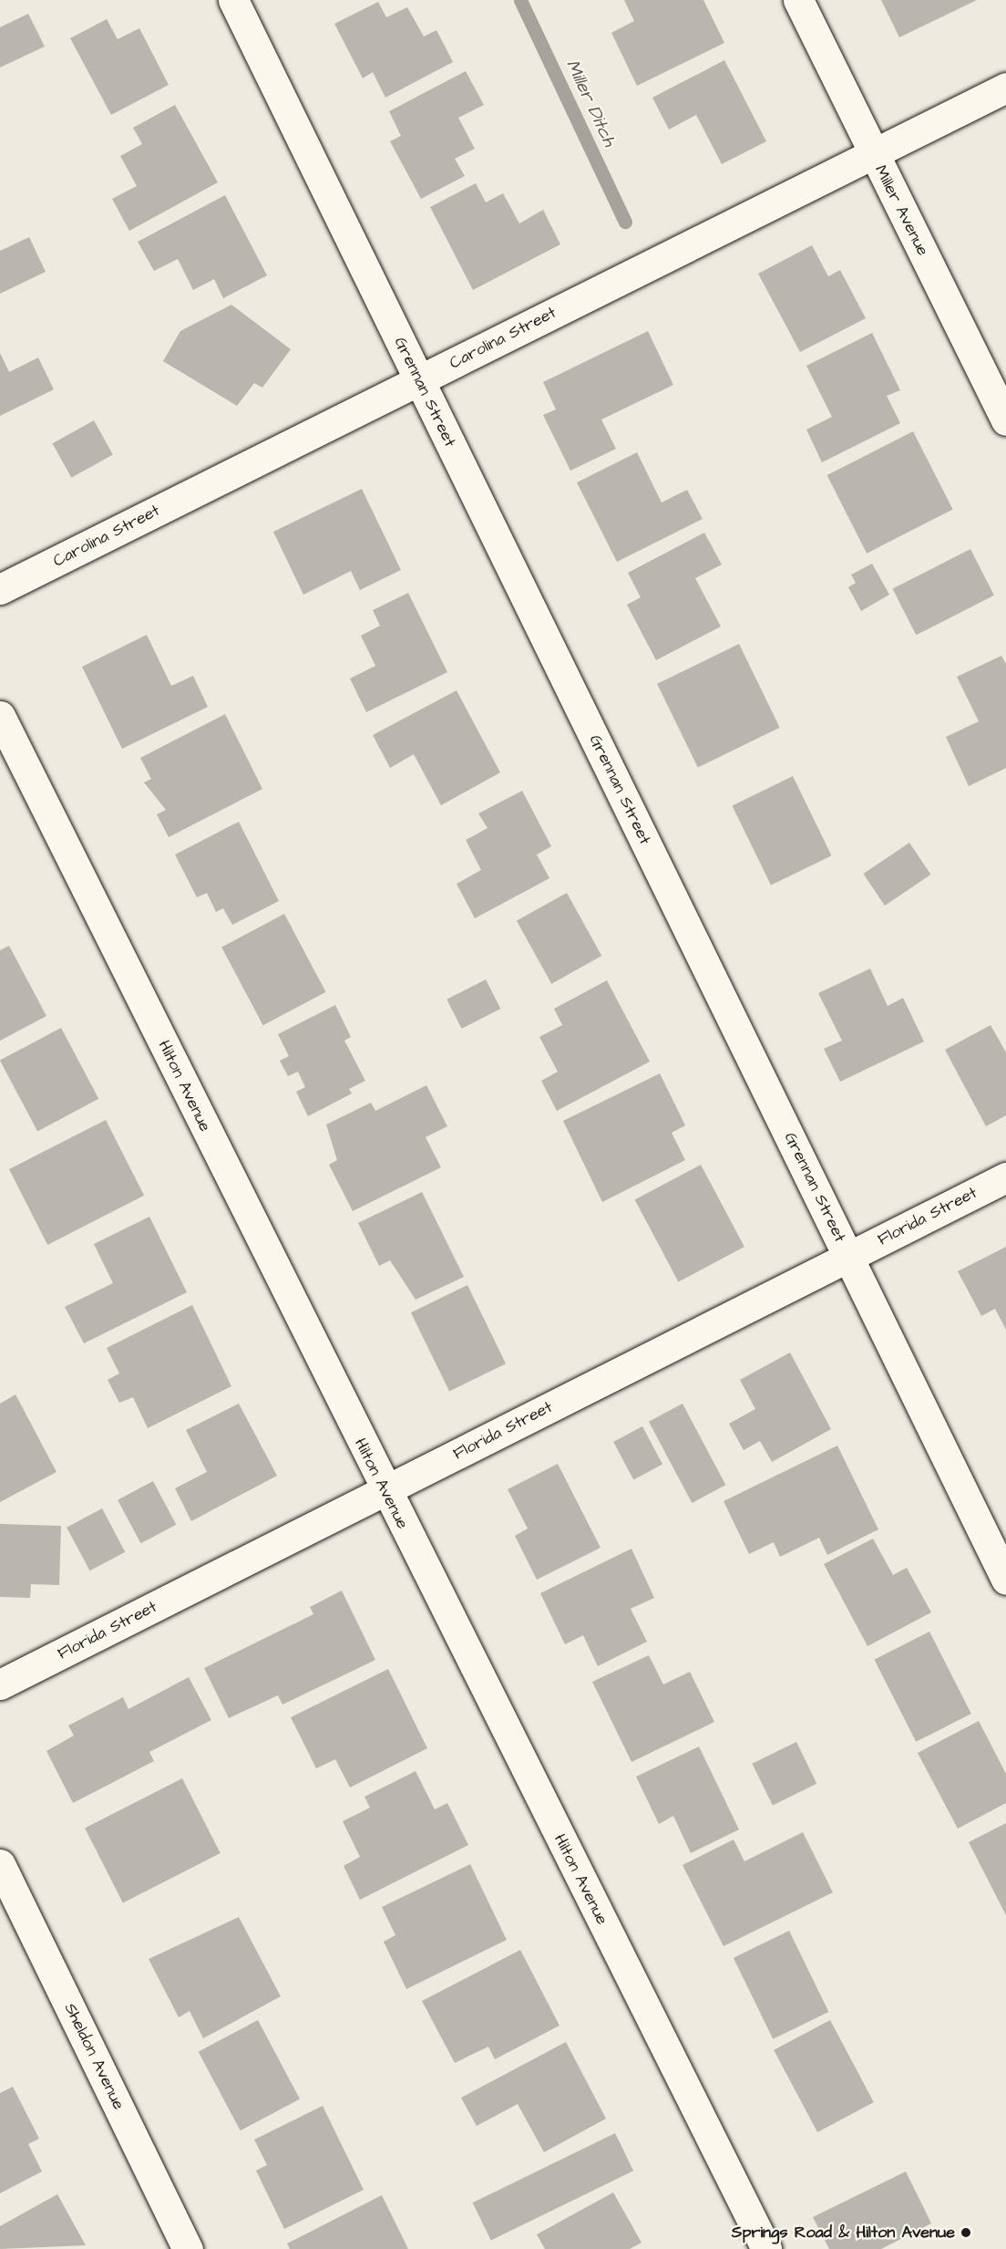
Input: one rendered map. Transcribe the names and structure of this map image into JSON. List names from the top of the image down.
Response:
{
  "streets": {
    "street": [
      "Miller Avenue",
      "Carolina Street",
      "Grennan Street",
      "Hilton Avenue",
      "Florida Street",
      "Sheldon Avenue"
    ]
  },
  "crossings": [
    ["Miller Avenue", "Carolina Street"],
    ["Carolina Street", "Grennan Street"],
    ["Grennan Street", "Florida Street"],
    ["Hilton Avenue", "Florida Street"]
  ],
  "water": ["Miller Ditch"],
  "places": ["Springs Road & Hilton Avenue"]
}
